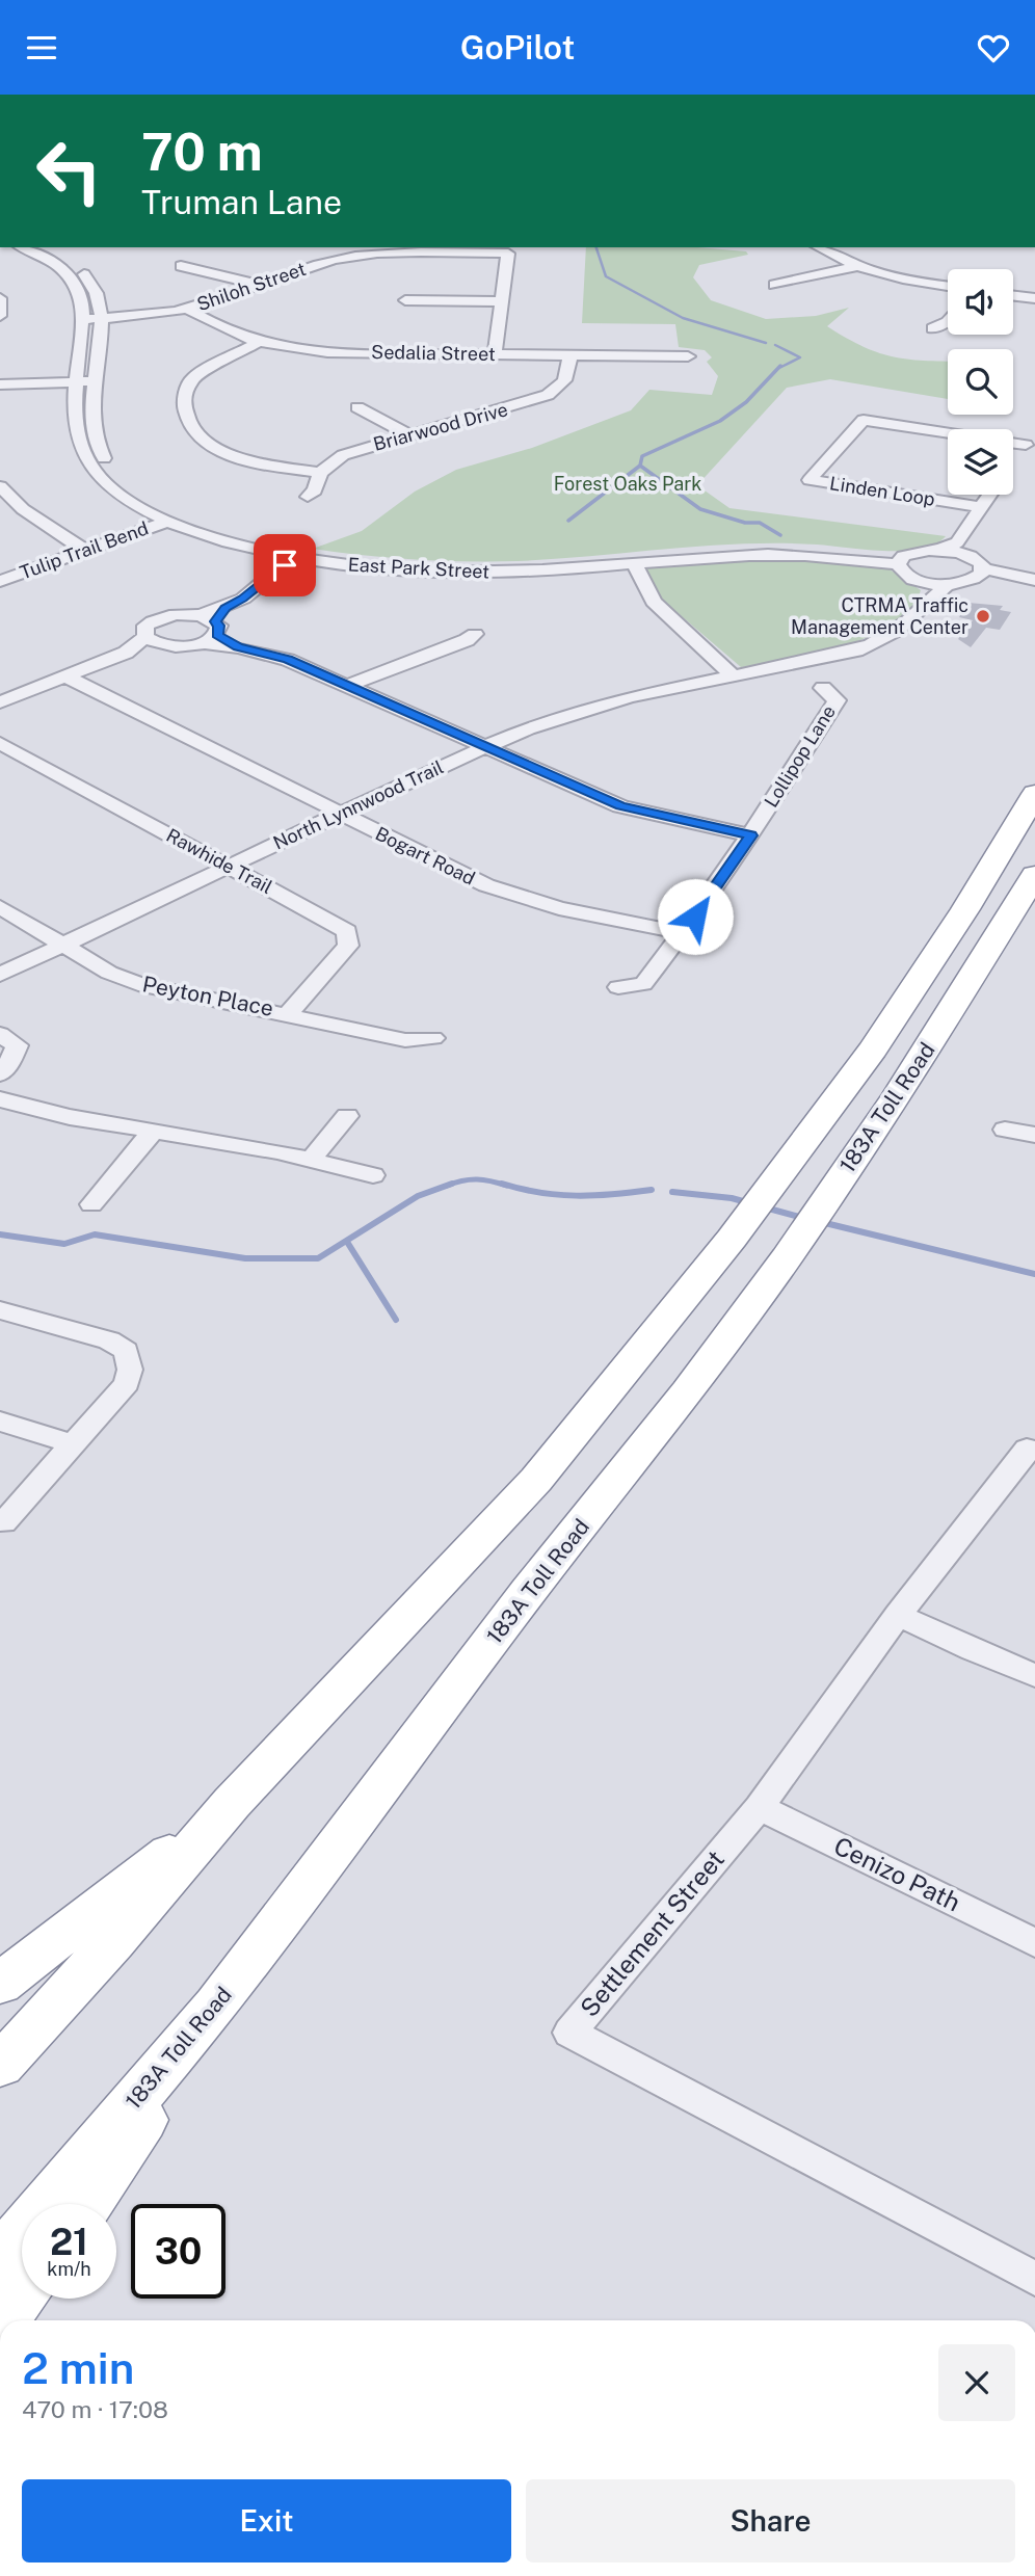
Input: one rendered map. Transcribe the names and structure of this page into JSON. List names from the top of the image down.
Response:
{
  "streets": {
    "highway": ["183A Toll Road"],
    "street": [
      "Shiloh Street",
      "Sedalia Street",
      "Briarwood Drive",
      "Linden Loop",
      "Tulip Trail Bend",
      "East Park Street",
      "Lollipop Lane",
      "North Lynnwood Trail",
      "Bogart Road",
      "Rawhide Trail",
      "Peyton Place",
      "Cenizo Path",
      "Settlement Street"
    ]
  },
  "crossings": [
    ["Shiloh Street", "Sedalia Street"],
    ["Shiloh Street", "East Park Street"],
    ["Sedalia Street", "Briarwood Drive"],
    ["Tulip Trail Bend", "East Park Street"],
    ["Lollipop Lane", "Bogart Road"],
    ["North Lynnwood Trail", "Bogart Road"],
    ["North Lynnwood Trail", "Rawhide Trail"],
    ["North Lynnwood Trail", "Peyton Place"],
    ["Rawhide Trail", "Peyton Place"],
    ["Cenizo Path", "Settlement Street"]
  ],
  "parks": ["Forest Oaks Park"],
  "places": ["CTRMA Traffic Management Center"],
  "page": {
    "header": "GoPilot",
    "turn": ["70 m", "Truman Lane"],
    "speed": "21 km/h",
    "limit": "30",
    "heading": ["2 min", "470 m · 17:08"],
    "buttons": ["Exit", "Share"]
  }
}
